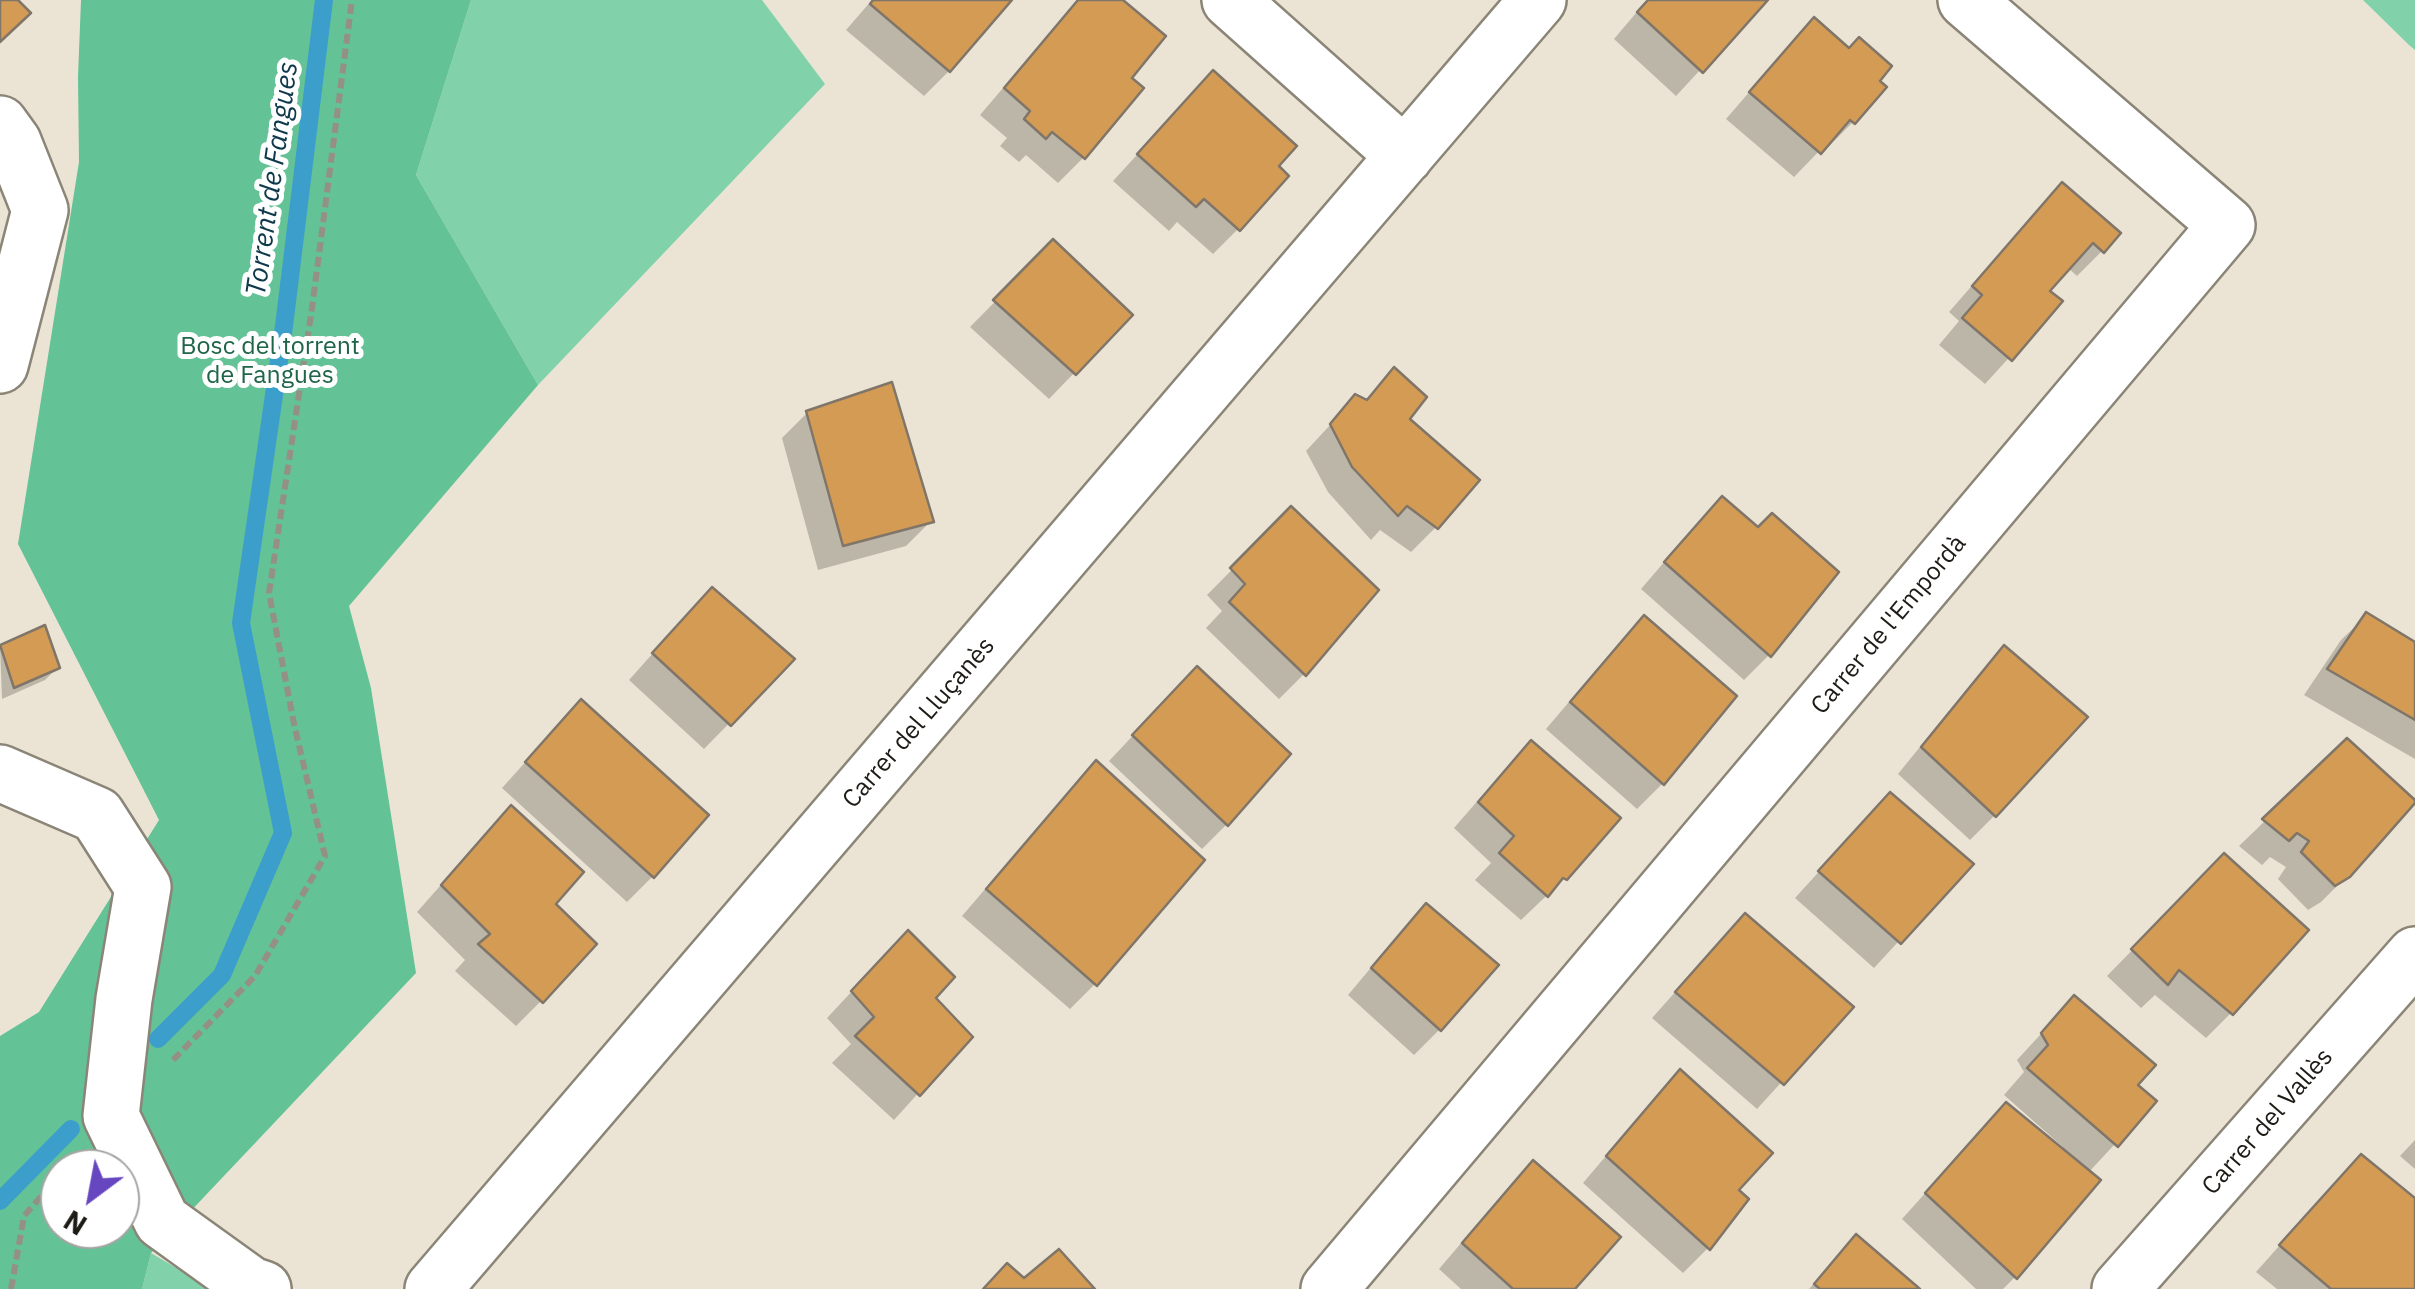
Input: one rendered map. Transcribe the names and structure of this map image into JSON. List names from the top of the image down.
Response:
{
  "streets": {
    "street": ["Carrer de l'Empordà", "Carrer del Lluçanès", "Carrer del Vallès"]
  },
  "water": ["Torrent de Fangues"],
  "parks": ["Bosc del torrent de Fangues"],
  "north": "bottom left"
}
